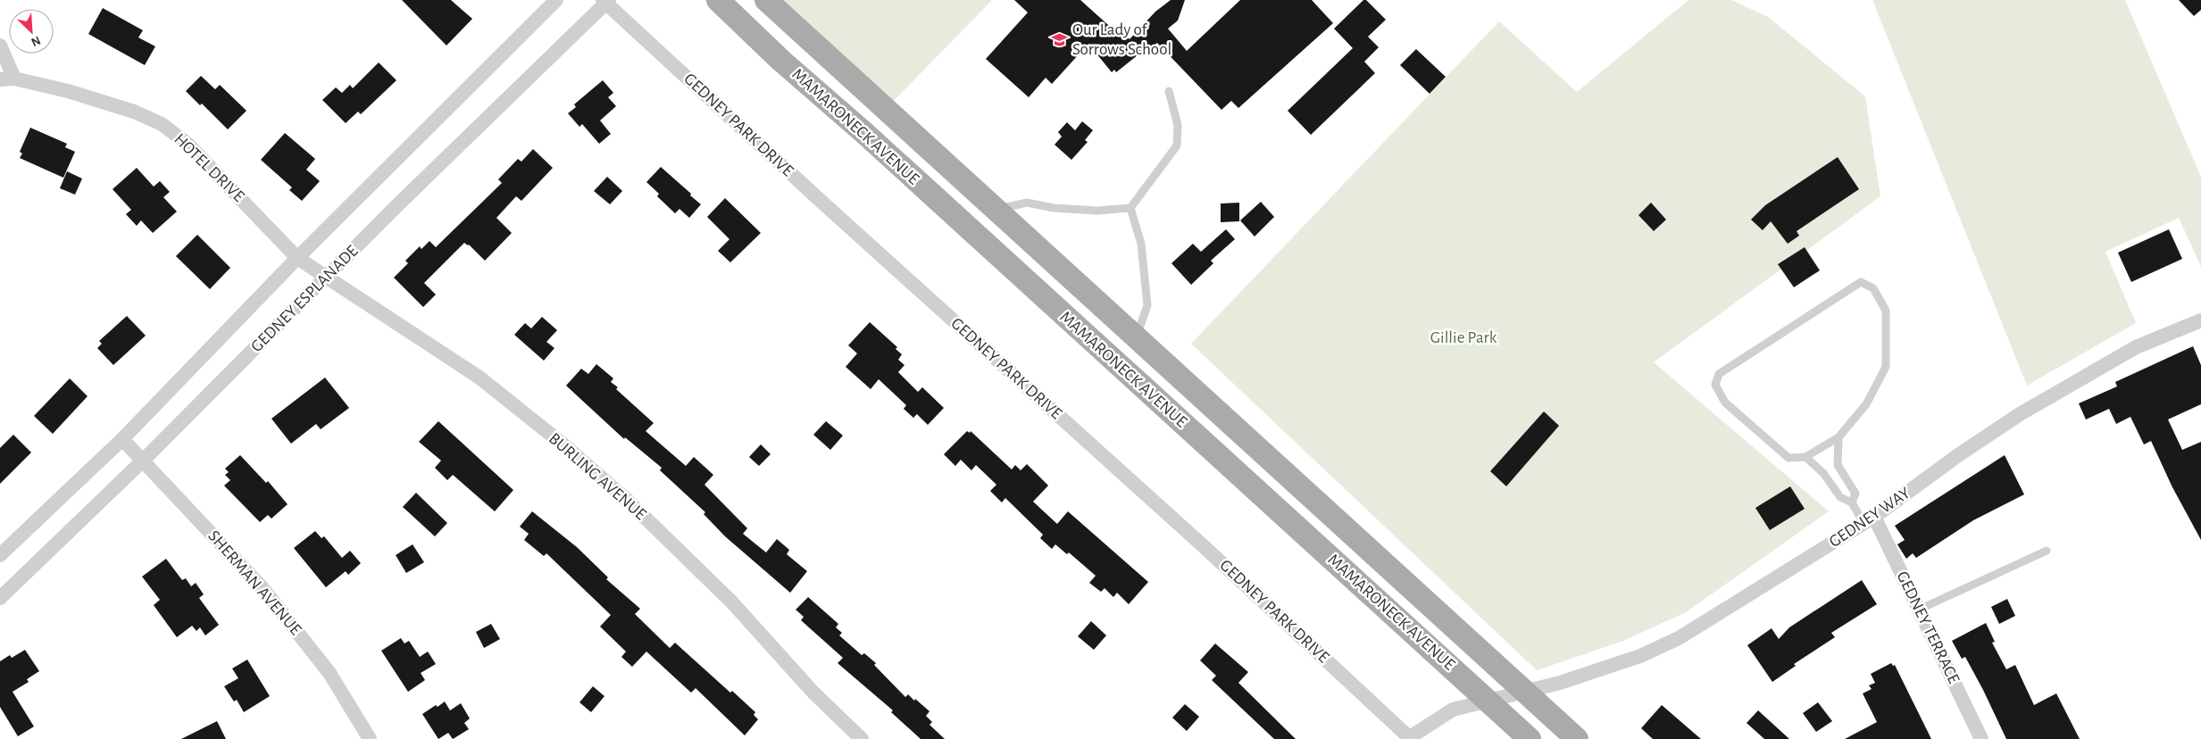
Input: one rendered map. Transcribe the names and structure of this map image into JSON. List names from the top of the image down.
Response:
{
  "streets": {
    "main road": ["MAMARONECK AVENUE"],
    "street": [
      "GEDNEY PARK DRIVE",
      "HOTEL DRIVE",
      "GEDNEY ESPLANADE",
      "BURLING AVENUE",
      "GEDNEY WAY",
      "SHERMAN AVENUE",
      "GEDNEY TERRACE"
    ]
  },
  "crossings": [
    ["GEDNEY PARK DRIVE", "GEDNEY ESPLANADE"],
    ["GEDNEY PARK DRIVE", "GEDNEY WAY"],
    ["MAMARONECK AVENUE", "GEDNEY WAY"],
    ["HOTEL DRIVE", "GEDNEY ESPLANADE"],
    ["HOTEL DRIVE", "BURLING AVENUE"],
    ["GEDNEY ESPLANADE", "BURLING AVENUE"],
    ["GEDNEY ESPLANADE", "SHERMAN AVENUE"],
    ["GEDNEY WAY", "GEDNEY TERRACE"]
  ],
  "parks": ["Gillie Park"],
  "places": {
    "school or university": ["Our Lady of Sorrows School"]
  },
  "north": "bottom right"
}
